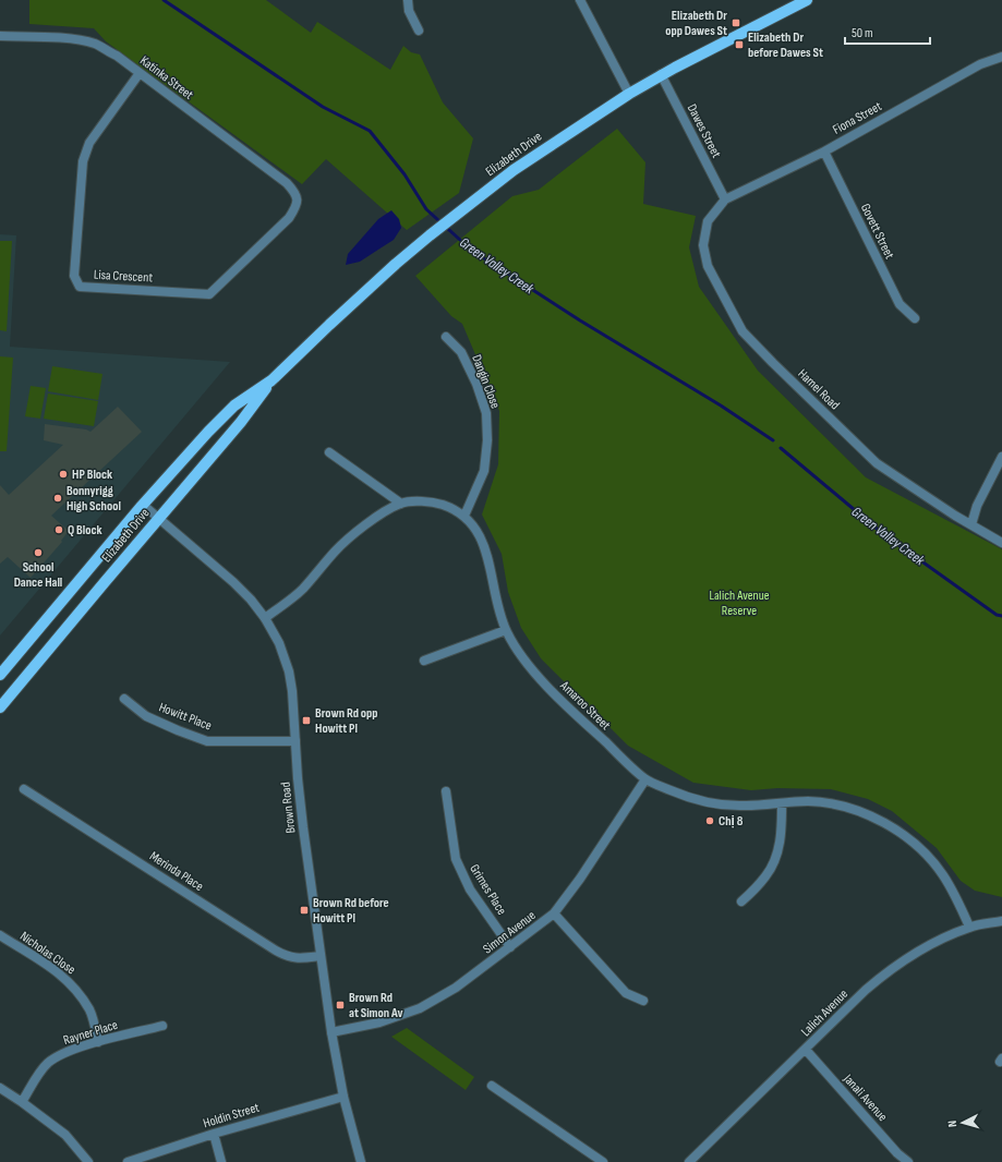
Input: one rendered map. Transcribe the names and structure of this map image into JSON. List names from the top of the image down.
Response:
{
  "streets": {
    "main road": ["Elizabeth Drive"],
    "street": [
      "Katinka Street",
      "Fiona Street",
      "Dawes Street",
      "Govett Street",
      "Lisa Crescent",
      "Dangin Close",
      "Hamel Road",
      "Amaroo Street",
      "Howitt Place",
      "Brown Road",
      "Merinda Place",
      "Grimes Place",
      "Simon Avenue",
      "Nicholas Close",
      "Lalich Avenue",
      "Rayner Place",
      "Janali Avenue",
      "Holdin Street"
    ]
  },
  "crossings": [
    ["Katinka Street", "Lisa Crescent"],
    ["Fiona Street", "Dawes Street"],
    ["Fiona Street", "Govett Street"],
    ["Fiona Street", "Hamel Road"],
    ["Dawes Street", "Elizabeth Drive"],
    ["Dawes Street", "Hamel Road"],
    ["Elizabeth Drive", "Brown Road"],
    ["Dangin Close", "Amaroo Street"],
    ["Amaroo Street", "Brown Road"],
    ["Amaroo Street", "Simon Avenue"],
    ["Amaroo Street", "Lalich Avenue"],
    ["Howitt Place", "Brown Road"],
    ["Brown Road", "Merinda Place"],
    ["Brown Road", "Simon Avenue"],
    ["Brown Road", "Holdin Street"],
    ["Grimes Place", "Simon Avenue"],
    ["Nicholas Close", "Rayner Place"],
    ["Lalich Avenue", "Janali Avenue"]
  ],
  "water": ["Green Valley Creek"],
  "parks": ["Lalich Avenue Reserve"],
  "places": {
    "transit": [
      "Elizabeth Dr opp Dawes St",
      "Elizabeth Dr before Dawes St",
      "Brown Rd opp Howitt Pl",
      "Brown Rd before Howitt Pl",
      "Brown Rd at Simon Av"
    ],
    "other": [
      "HP Block",
      "Bonnyrigg High School",
      "Q Block",
      "School Dance Hall",
      "Chị 8"
    ]
  },
  "scale_bar": "50 m",
  "north": "left"
}
